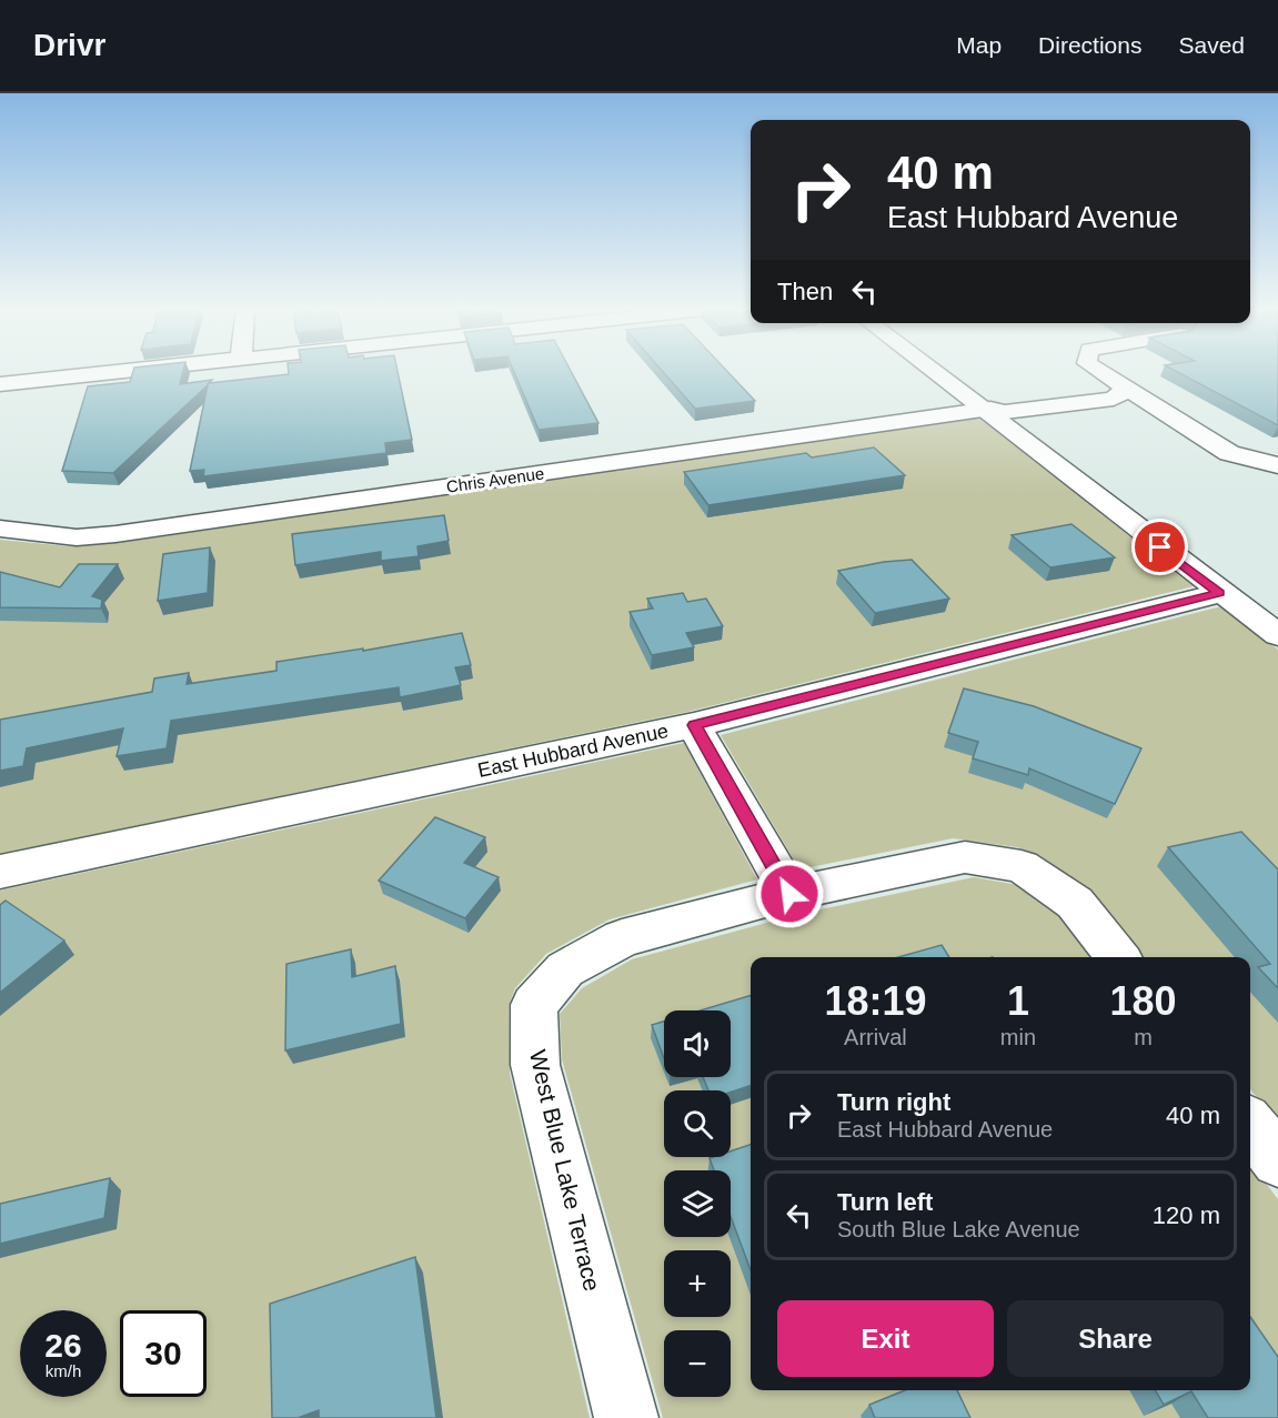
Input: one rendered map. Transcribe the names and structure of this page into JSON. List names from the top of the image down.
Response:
{
  "streets": {
    "street": ["Chris Avenue", "East Hubbard Avenue", "West Blue Lake Terrace"]
  },
  "page": {
    "header": "Drivr",
    "nav": ["Map", "Directions", "Saved"],
    "turn": ["40 m", "East Hubbard Avenue"],
    "then": "Then",
    "eta": [
      "18:19",
      "Arrival",
      "1",
      "min",
      "180",
      "m"
    ],
    "map_buttons": ["+", "−"],
    "list": [
      {
        "name": "Turn right",
        "note": "East Hubbard Avenue",
        "value": "40 m"
      },
      {
        "name": "Turn left",
        "note": "South Blue Lake Avenue",
        "value": "120 m"
      }
    ],
    "buttons": ["Exit", "Share"],
    "speed": "26 km/h",
    "limit": "30"
  }
}
